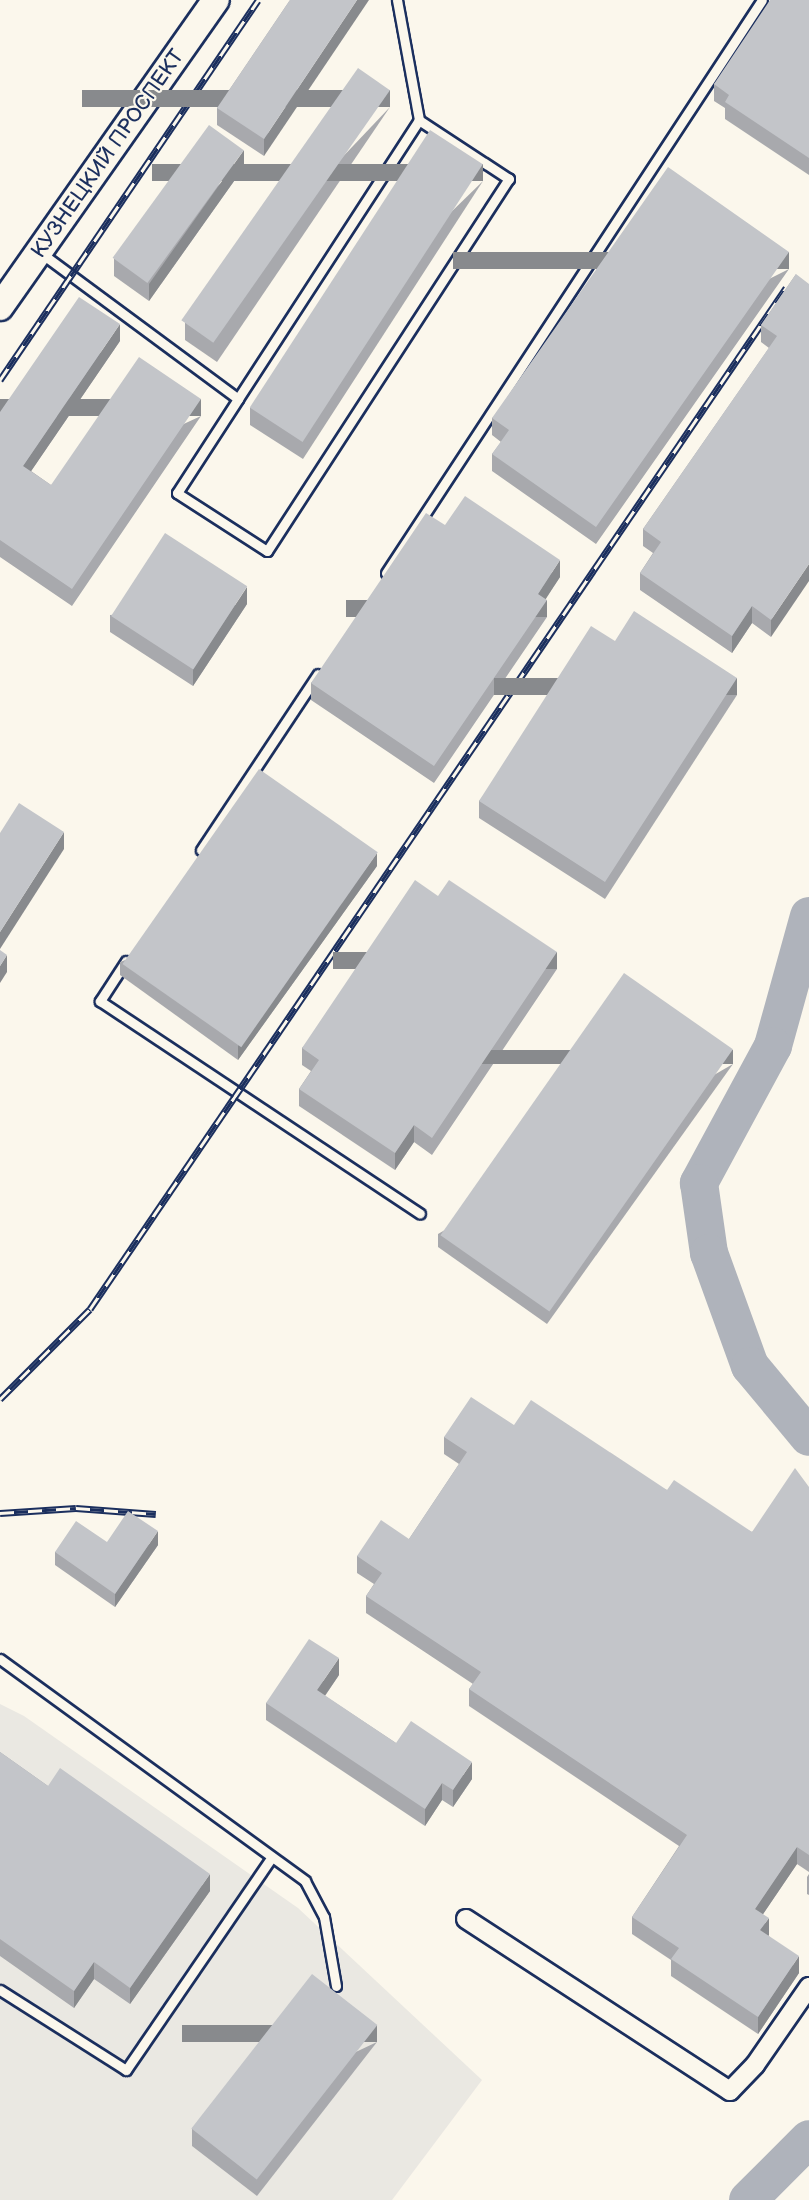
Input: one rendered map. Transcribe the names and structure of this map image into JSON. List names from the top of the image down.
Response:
{
  "streets": {
    "street": ["КУЗНЕЦКИЙ ПРОСПЕКТ"]
  }
}
